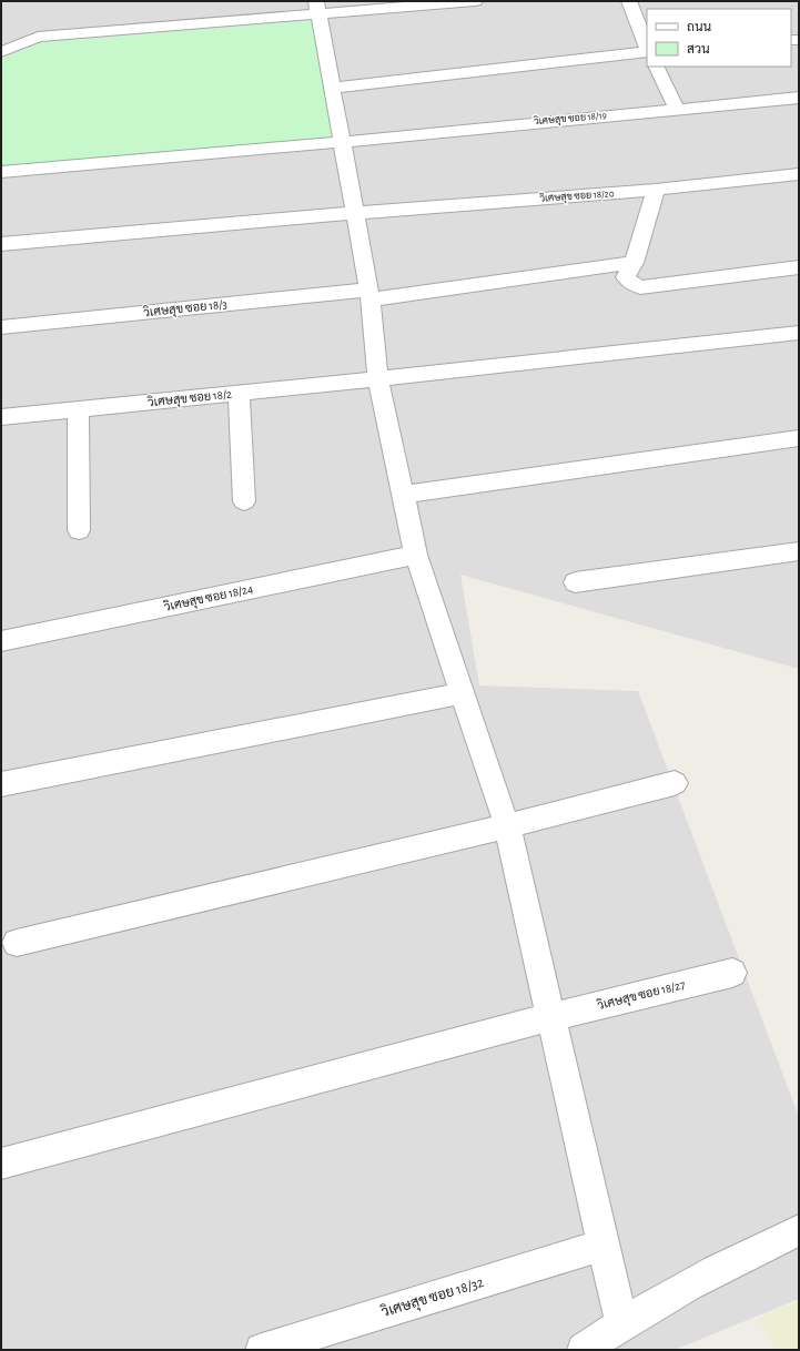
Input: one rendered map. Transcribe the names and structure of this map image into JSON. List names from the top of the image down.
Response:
{
  "streets": {
    "street": [
      "วิเศษสุข ซอย 18/19",
      "วิเศษสุข ซอย 18/20",
      "วิเศษสุข ซอย 18/3",
      "วิเศษสุข ซอย 18/2",
      "วิเศษสุข ซอย 18/24",
      "วิเศษสุข ซอย 18/27",
      "วิเศษสุข ซอย 18/32"
    ]
  },
  "legend": ["ถนน", "สวน"]
}
